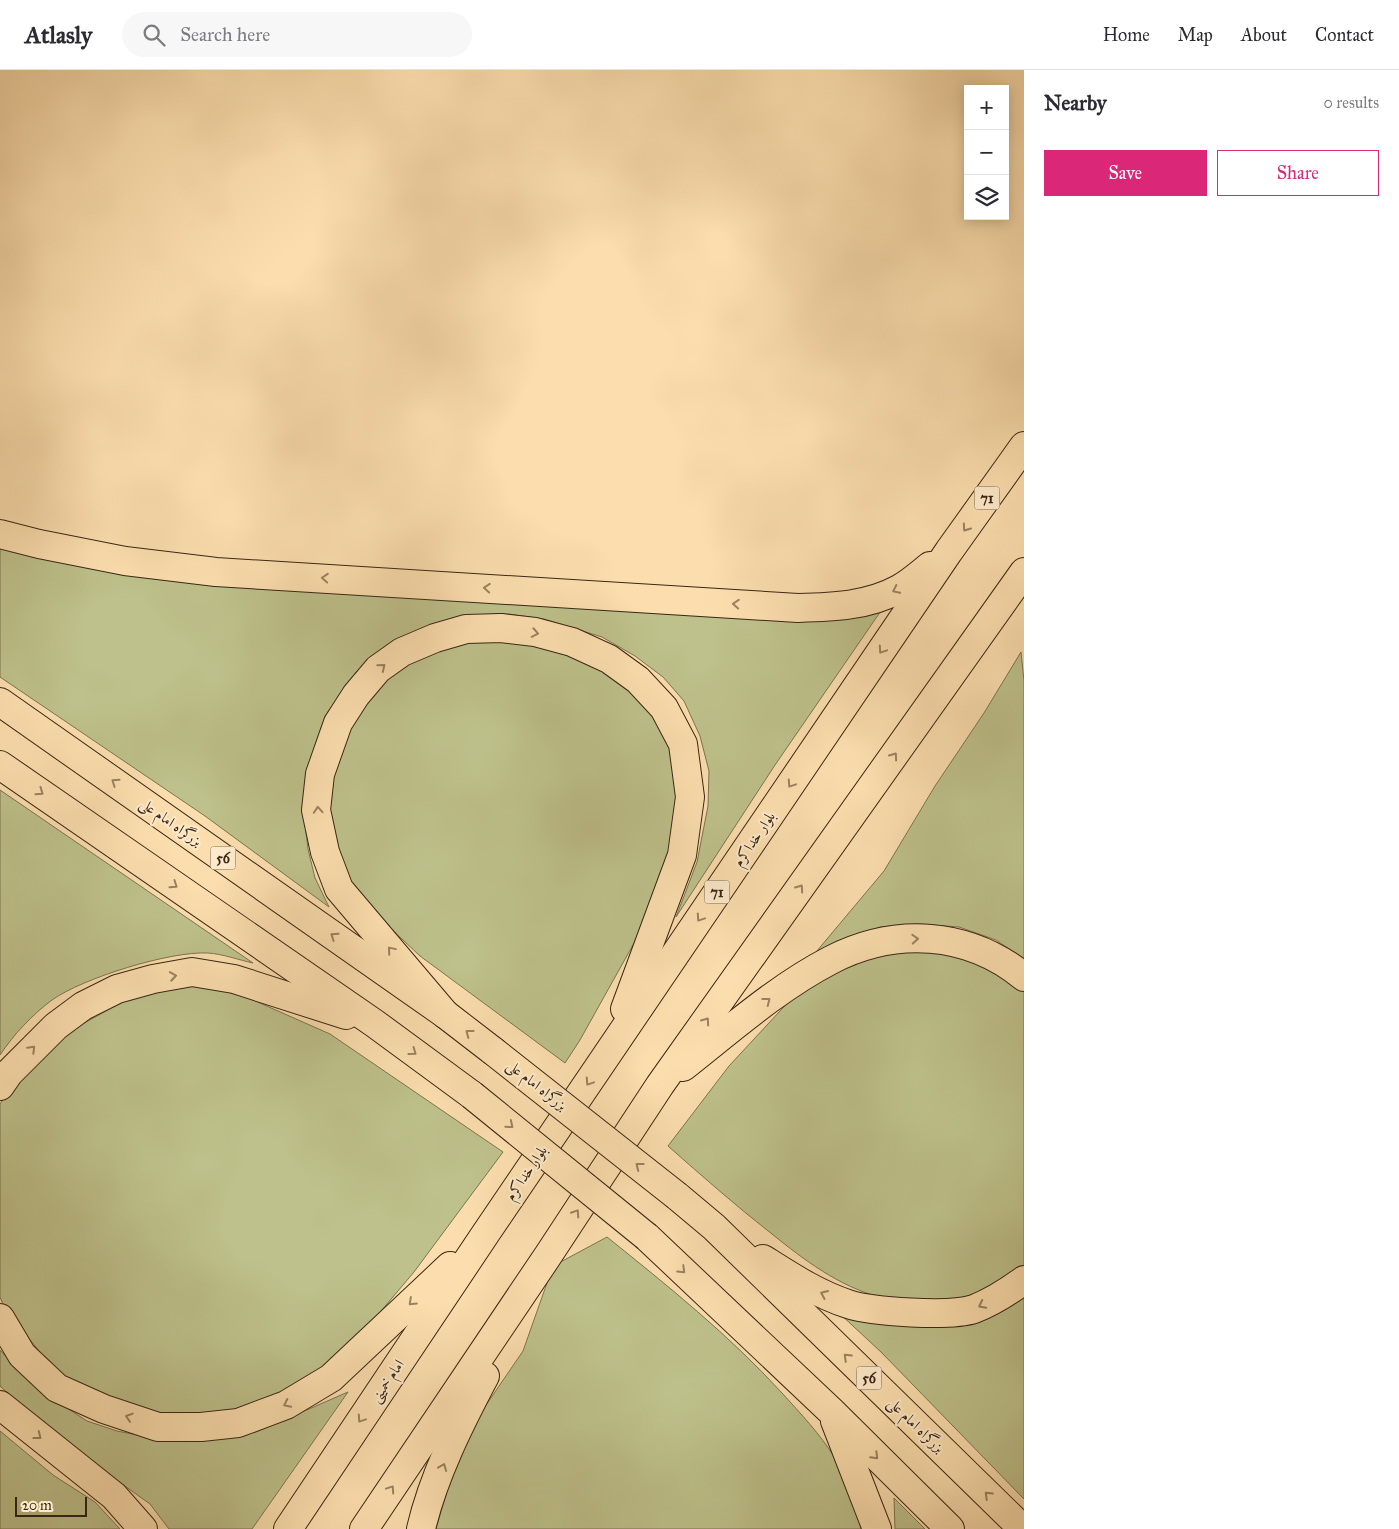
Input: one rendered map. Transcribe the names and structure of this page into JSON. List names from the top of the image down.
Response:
{
  "streets": {
    "highway": [
      "71",
      "بزرگراه امام علی",
      "بلوار خداکرم",
      "56",
      "امام خمینی"
    ]
  },
  "crossings": [
    ["بلوار خداکرم", "امام خمینی"]
  ],
  "scale_bar": "20 m",
  "page": {
    "header": "Atlasly",
    "search": "Search here",
    "nav": [
      "Home",
      "Map",
      "About",
      "Contact"
    ],
    "heading": ["Nearby", "0 results"],
    "map_buttons": ["+", "−"],
    "buttons": ["Save", "Share"],
    "scale": "20 m"
  }
}
